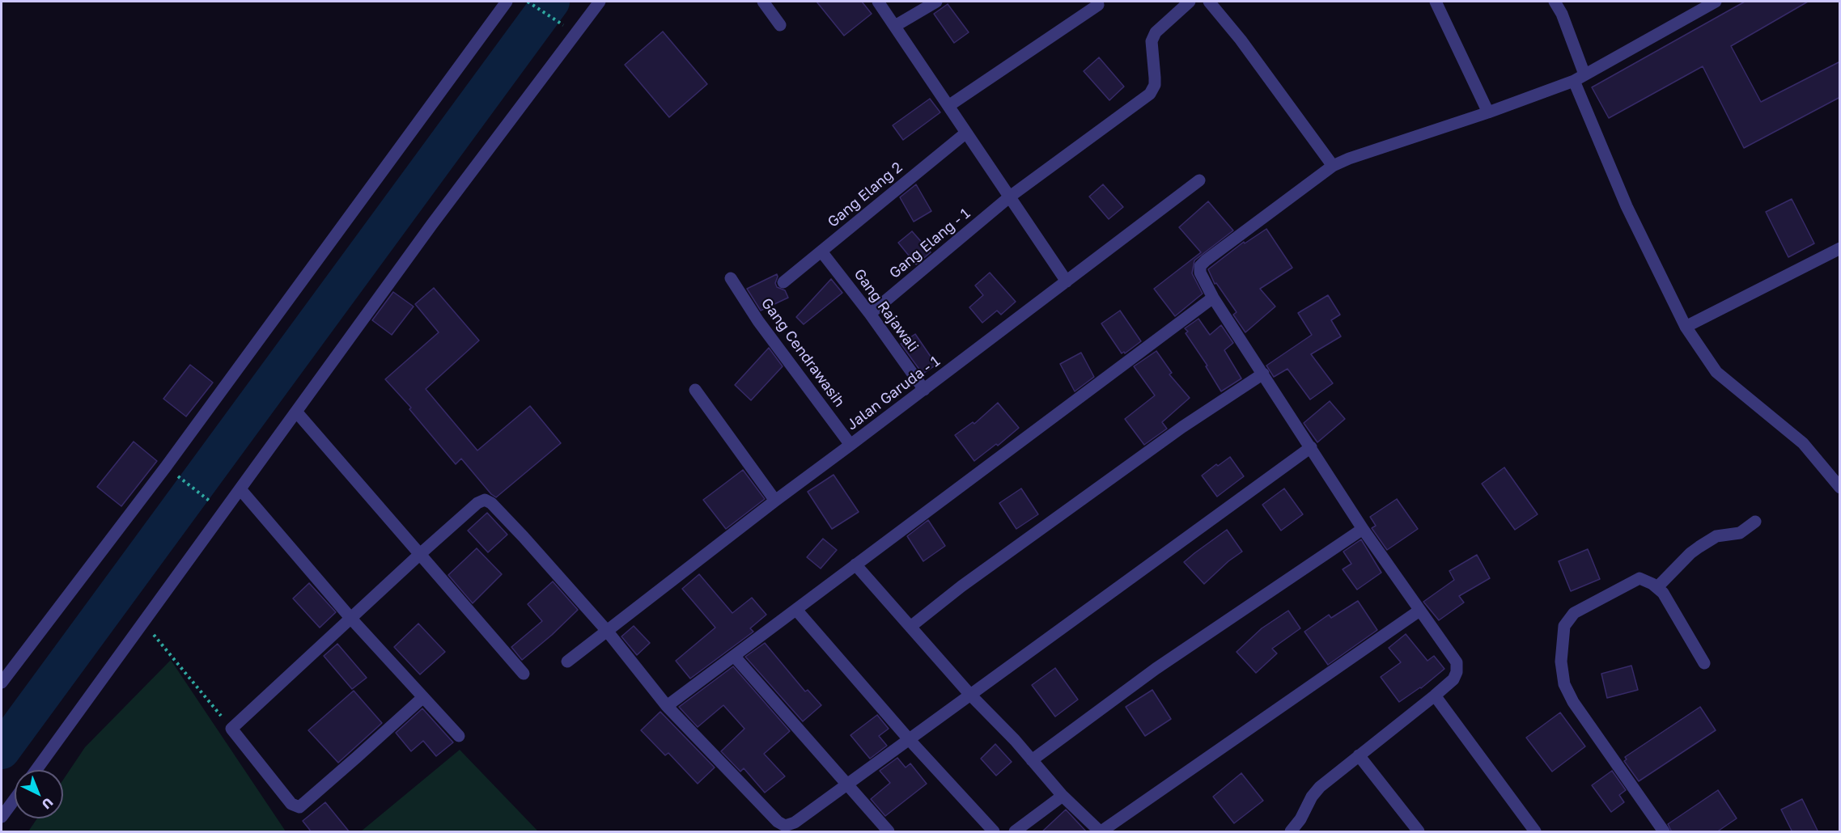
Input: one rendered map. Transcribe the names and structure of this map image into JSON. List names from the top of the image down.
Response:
{
  "streets": {
    "street": [
      "Gang Elang 2",
      "Gang Elang - 1",
      "Gang Rajawali",
      "Gang Cendrawasih",
      "Jalan Garuda - 1"
    ]
  },
  "crossings": [
    ["Gang Elang 2", "Gang Rajawali"],
    ["Gang Elang - 1", "Gang Rajawali"],
    ["Gang Rajawali", "Jalan Garuda - 1"],
    ["Gang Cendrawasih", "Jalan Garuda - 1"]
  ],
  "north": "bottom right"
}
